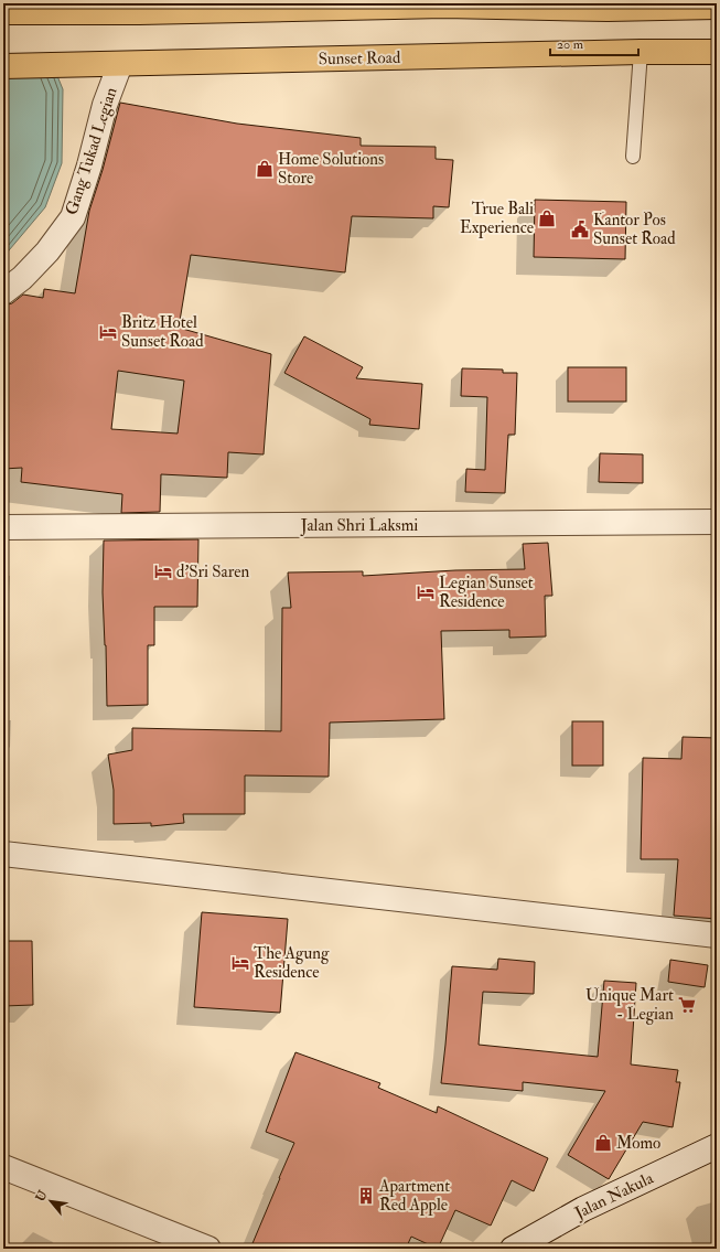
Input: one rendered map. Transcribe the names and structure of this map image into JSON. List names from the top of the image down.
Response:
{
  "streets": {
    "highway": ["Sunset Road"],
    "street": ["Gang Tukad Legian", "Jalan Shri Laksmi", "Jalan Nakula"]
  },
  "crossings": [
    ["Sunset Road", "Gang Tukad Legian"]
  ],
  "places": {
    "shop": ["Home Solutions Store", "True Bali Experience", "Momo"],
    "public building": ["Kantor Pos Sunset Road"],
    "hotel": [
      "Britz Hotel Sunset Road",
      "d'Sri Saren",
      "Legian Sunset Residence",
      "The Agung Residence"
    ],
    "supermarket": ["Unique Mart - Legian"],
    "building": ["Apartment Red Apple"]
  },
  "scale_bar": "20 m",
  "north": "top left"
}
